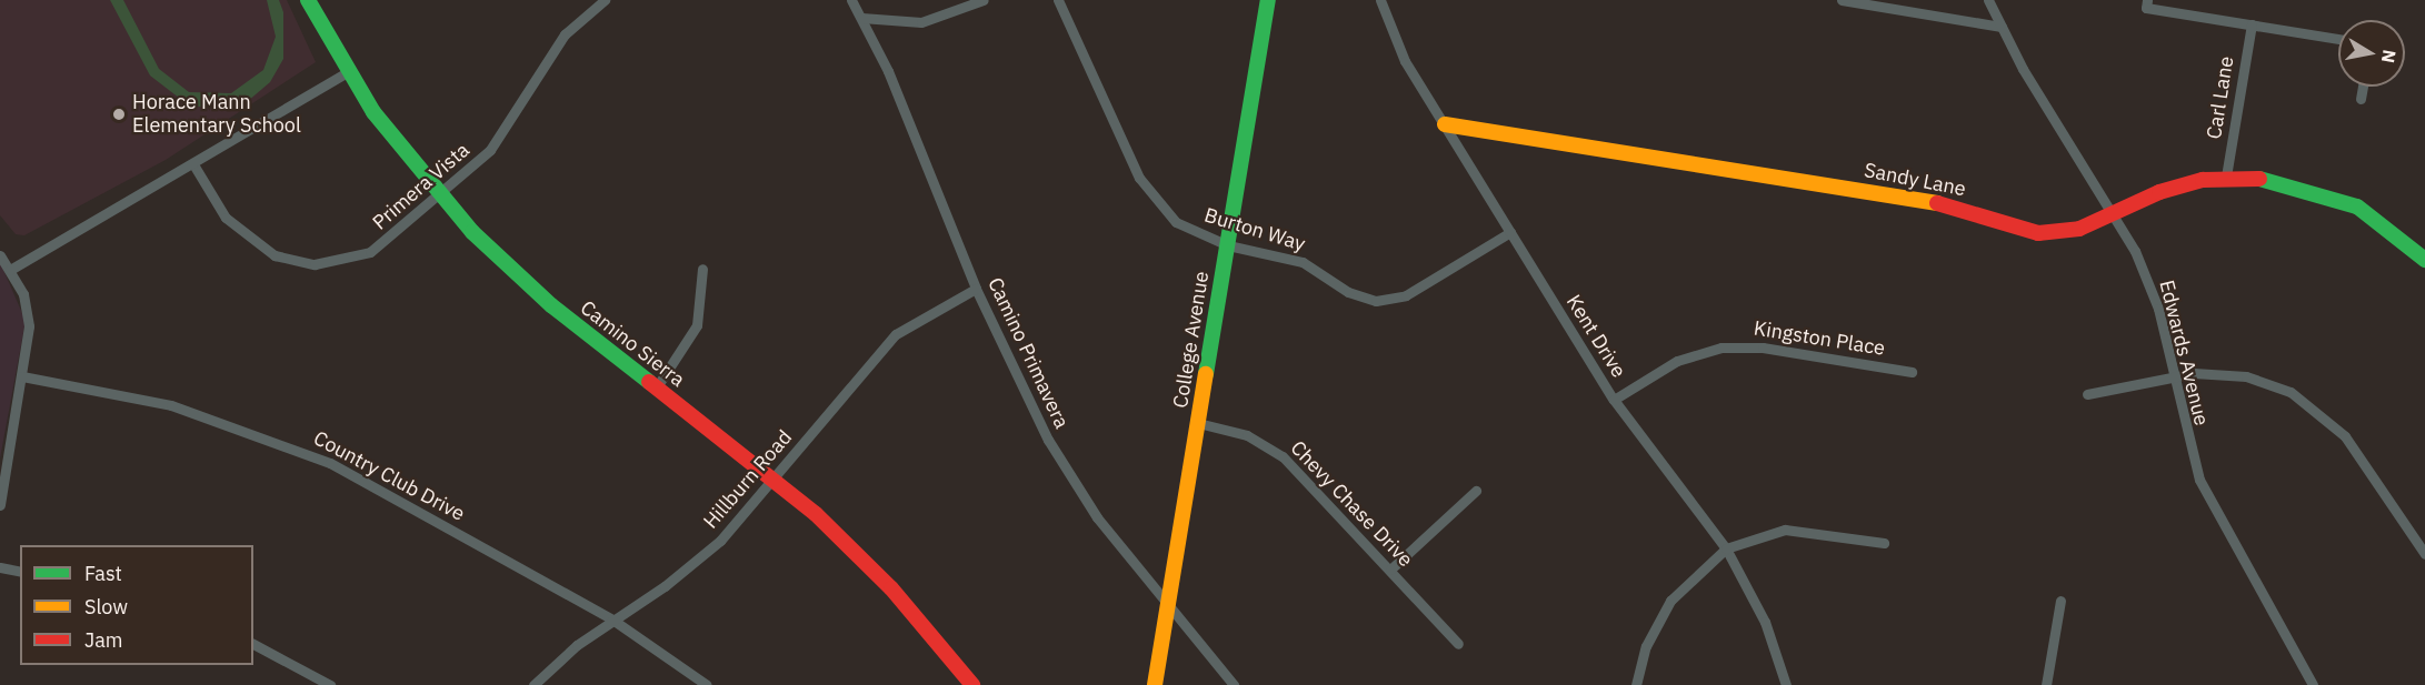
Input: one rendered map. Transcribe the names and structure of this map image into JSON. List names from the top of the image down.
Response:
{
  "streets": {
    "street": [
      "Carl Lane",
      "Sandy Lane",
      "Primera Vista",
      "Burton Way",
      "Kent Drive",
      "Kingston Place",
      "College Avenue",
      "Camino Sierra",
      "Camino Primavera",
      "Edwards Avenue",
      "Country Club Drive",
      "Hillburn Road",
      "Chevy Chase Drive"
    ]
  },
  "crossings": [
    ["Carl Lane", "Sandy Lane"],
    ["Sandy Lane", "Kent Drive"],
    ["Sandy Lane", "Edwards Avenue"],
    ["Primera Vista", "Camino Sierra"],
    ["Burton Way", "Kent Drive"],
    ["Burton Way", "College Avenue"],
    ["Kent Drive", "Kingston Place"],
    ["College Avenue", "Camino Primavera"],
    ["College Avenue", "Chevy Chase Drive"],
    ["Camino Sierra", "Hillburn Road"],
    ["Camino Primavera", "Hillburn Road"],
    ["Country Club Drive", "Hillburn Road"]
  ],
  "places": ["Horace Mann Elementary School"],
  "legend": ["Fast", "Slow", "Jam"],
  "north": "right"
}
